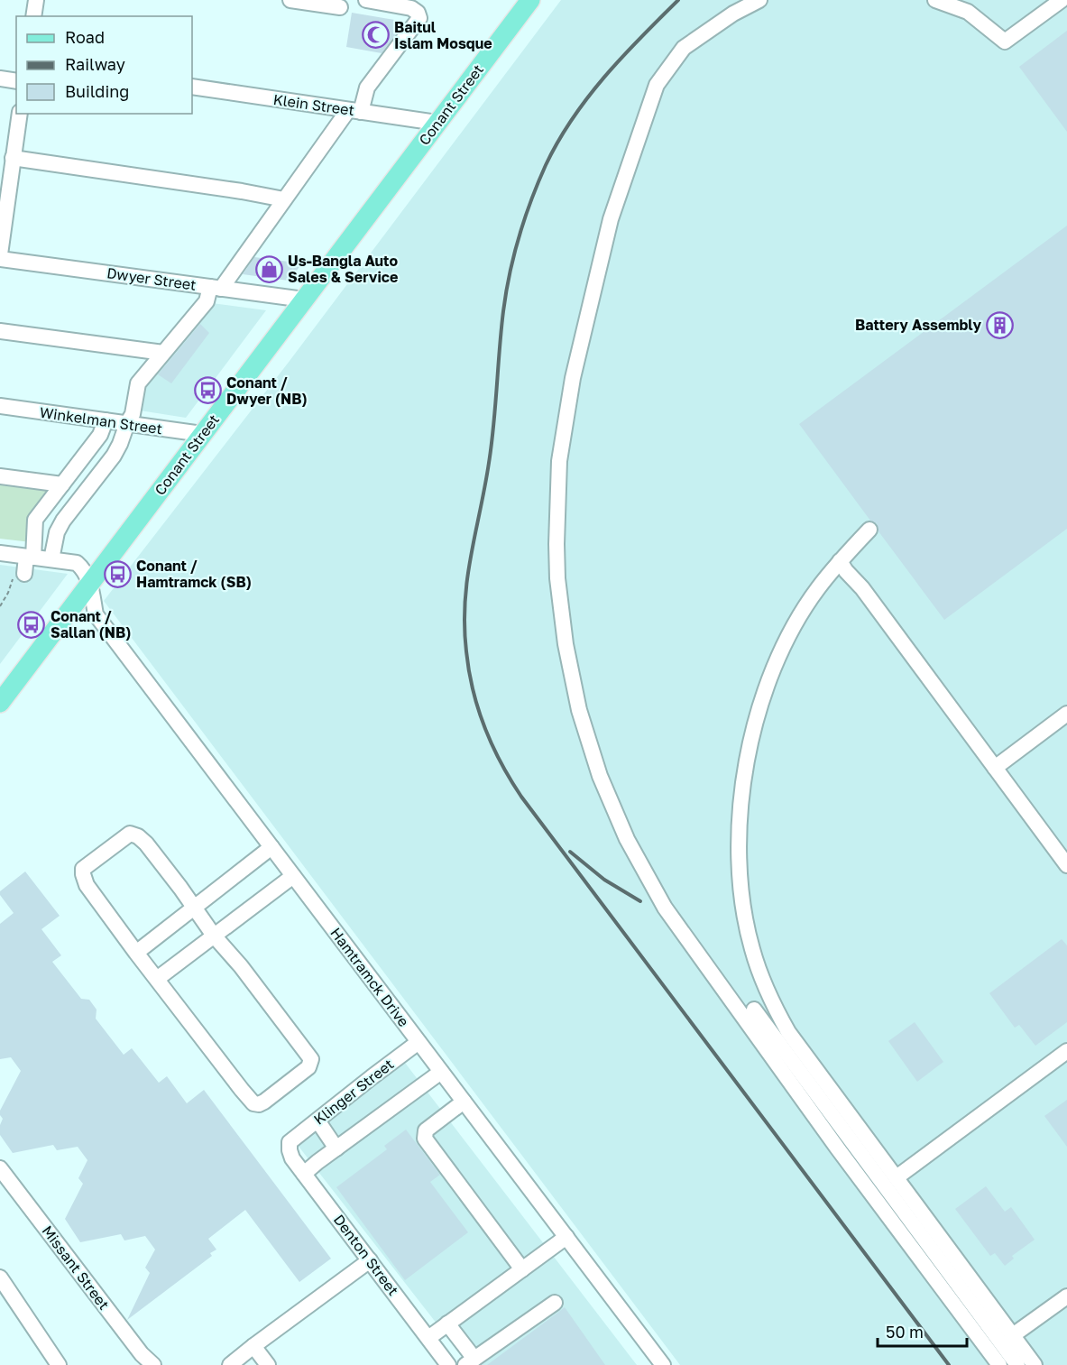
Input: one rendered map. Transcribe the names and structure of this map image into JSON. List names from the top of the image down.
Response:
{
  "streets": {
    "main road": ["Conant Street"],
    "street": [
      "Klein Street",
      "Dwyer Street",
      "Winkelman Street",
      "Hamtramck Drive",
      "Klinger Street",
      "Denton Street",
      "Missant Street"
    ]
  },
  "crossings": [
    ["Klein Street", "Conant Street"],
    ["Conant Street", "Dwyer Street"],
    ["Conant Street", "Winkelman Street"],
    ["Conant Street", "Hamtramck Drive"],
    ["Hamtramck Drive", "Klinger Street"],
    ["Klinger Street", "Denton Street"]
  ],
  "places": {
    "mosque": ["Baitul Islam Mosque"],
    "shop": ["Us-Bangla Auto Sales & Service"],
    "building": ["Battery Assembly"],
    "bus stop": ["Conant / Dwyer (NB)", "Conant / Hamtramck (SB)", "Conant / Sallan (NB)"]
  },
  "legend": ["Road", "Railway", "Building"],
  "scale_bar": "50 m"
}
